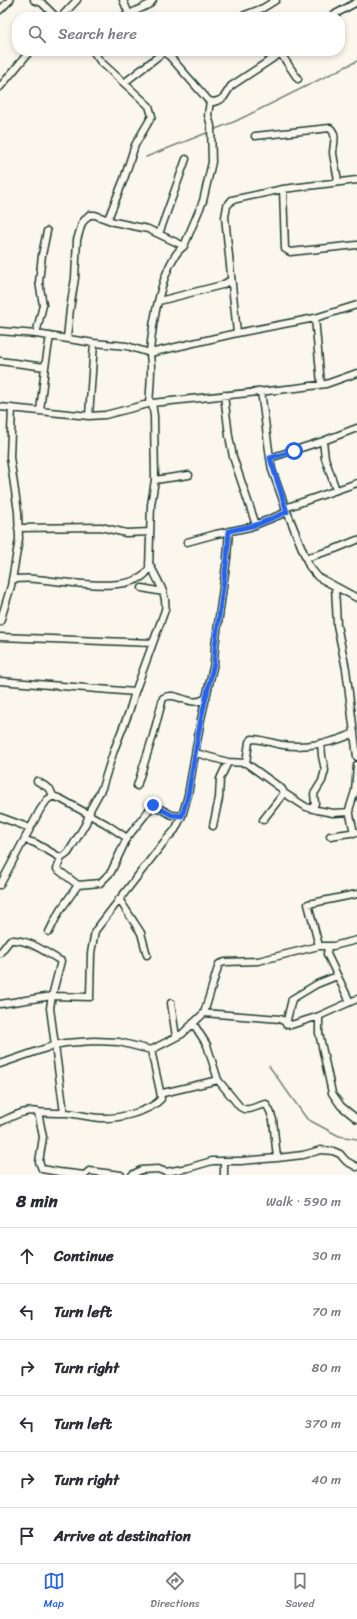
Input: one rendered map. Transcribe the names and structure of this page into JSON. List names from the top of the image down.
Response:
{
  "page": {
    "search": "Search here",
    "heading": ["8 min", "Walk · 590 m"],
    "list": [
      ["Continue", "30 m"],
      ["Turn left", "70 m"],
      ["Turn right", "80 m"],
      ["Turn left", "370 m"],
      ["Turn right", "40 m"],
      "Arrive at destination"
    ],
    "nav": ["Map", "Directions", "Saved"]
  }
}
